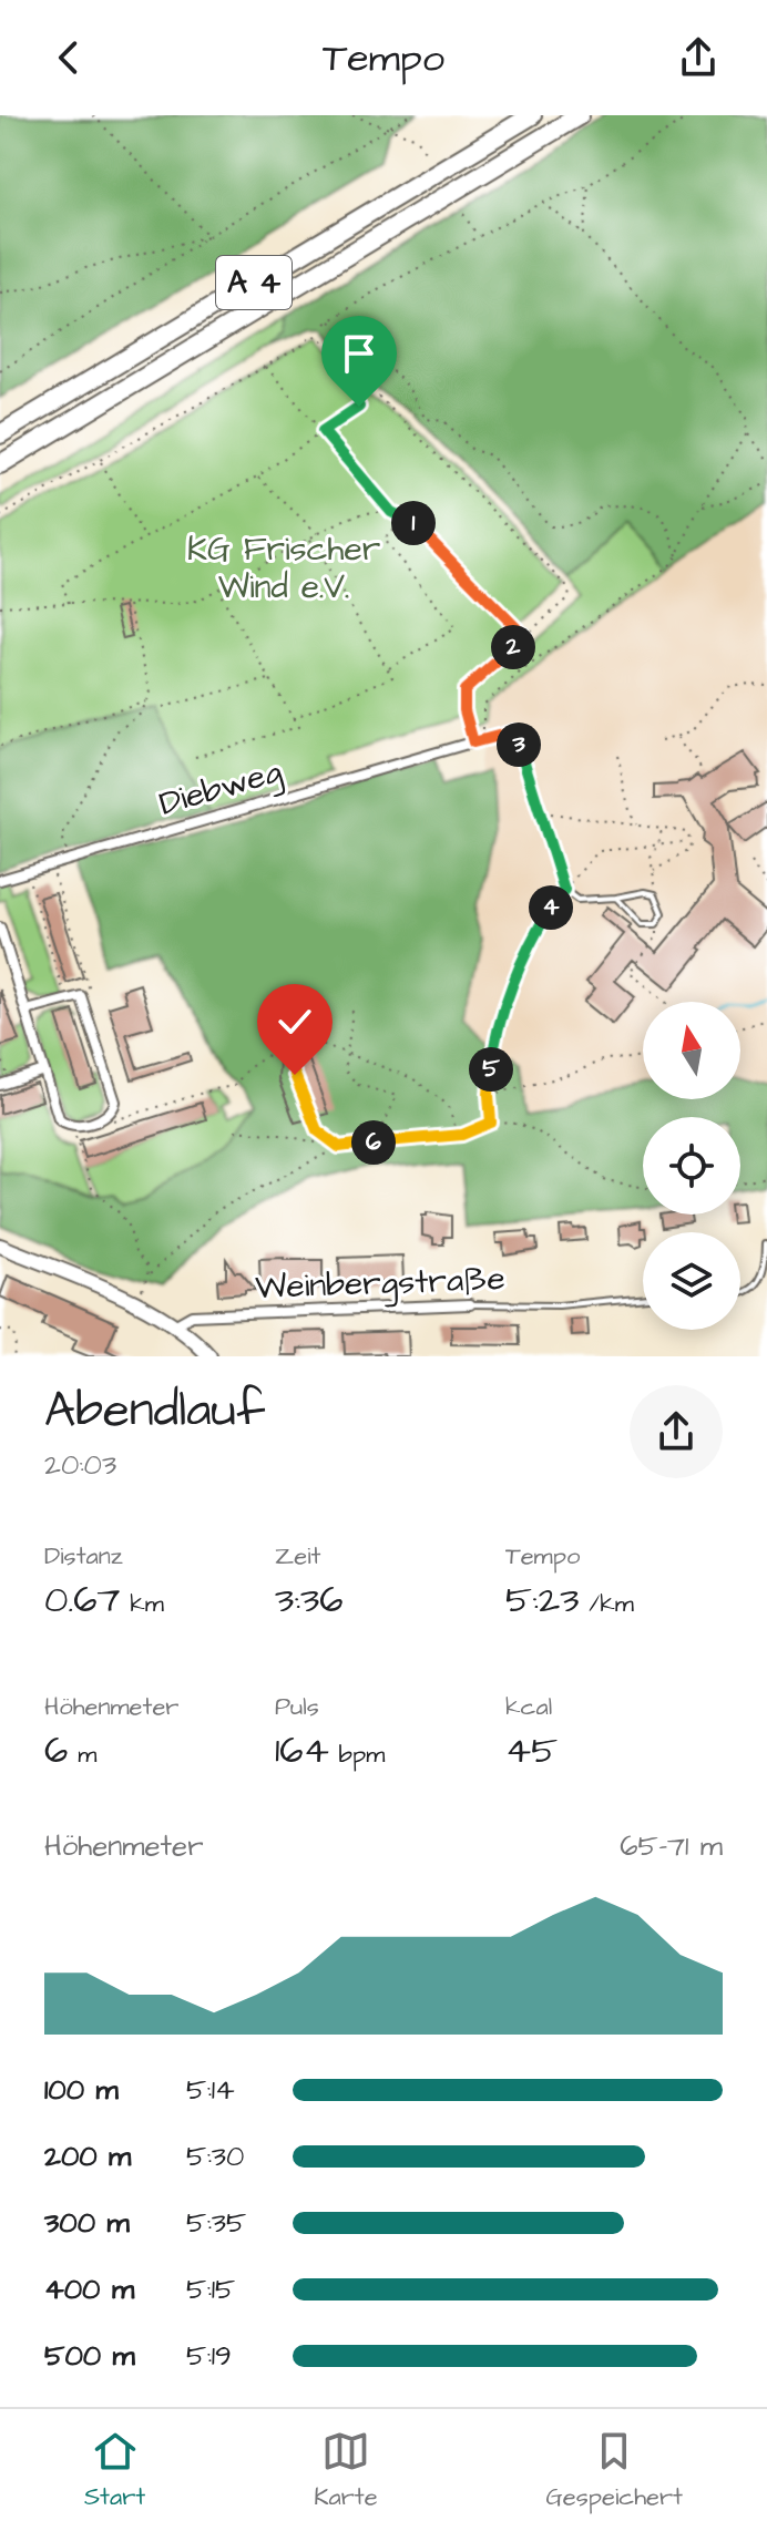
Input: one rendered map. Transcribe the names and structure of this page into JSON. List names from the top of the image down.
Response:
{
  "streets": {
    "highway": ["A 4"],
    "street": ["Diebweg", "Weinbergstraße"]
  },
  "parks": ["KG Frischer Wind e.V."],
  "north": "top",
  "page": {
    "header": "Tempo",
    "pins": [
      "1",
      "2",
      "3",
      "4",
      "5",
      "6"
    ],
    "heading": ["Abendlauf", "20:03"],
    "stats": [
      ["Distanz", "0.67 km"],
      ["Zeit", "3:36"],
      ["Tempo", "5:23 /km"],
      ["Höhenmeter", "6 m"],
      ["Puls", "164 bpm"],
      ["kcal", "45"]
    ],
    "chart": ["Höhenmeter", "65–71 m"],
    "list": [
      {
        "name": "100 m",
        "note": "5:14"
      },
      {
        "name": "200 m",
        "note": "5:30"
      },
      {
        "name": "300 m",
        "note": "5:35"
      },
      {
        "name": "400 m",
        "note": "5:15"
      },
      {
        "name": "500 m",
        "note": "5:19"
      }
    ],
    "tabs": ["Start", "Karte", "Gespeichert"]
  }
}
